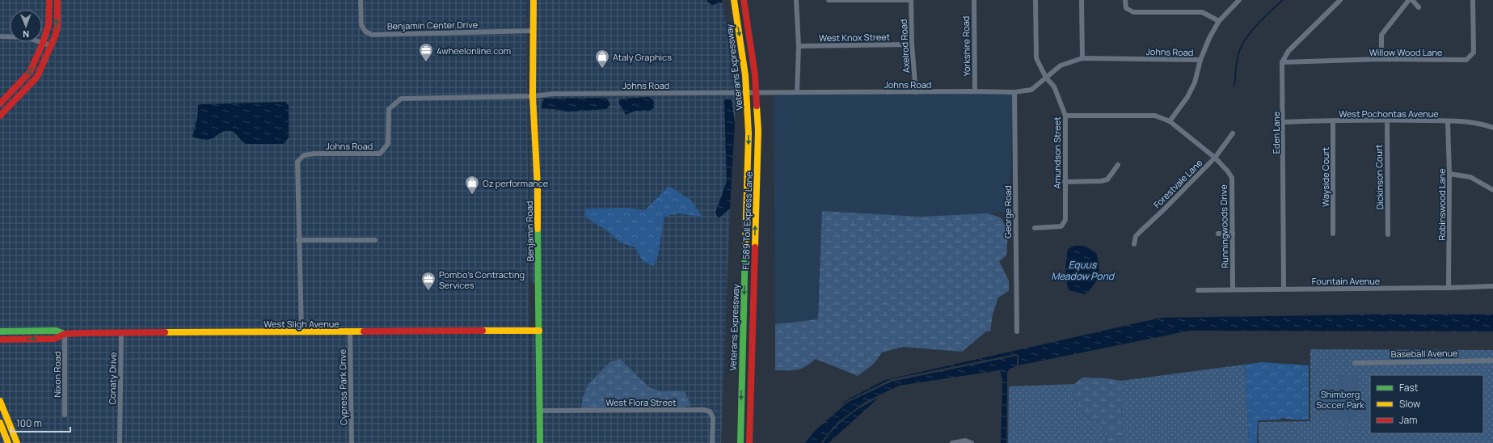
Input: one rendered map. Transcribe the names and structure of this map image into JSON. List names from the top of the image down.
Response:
{
  "streets": {
    "main road": [
      "Veterans Expressway",
      "FL 589 Toll Express Lane",
      "Benjamin Road",
      "West Sligh Avenue"
    ],
    "street": [
      "Benjamin Center Drive",
      "West Knox Street",
      "Axelrod Road",
      "Yorkshire Road",
      "Johns Road",
      "Willow Wood Lane",
      "West Pochontas Avenue",
      "Eden Lane",
      "Amundson Street",
      "Wayside Court",
      "Dickinson Court",
      "Forestvale Lane",
      "Robinswood Lane",
      "George Road",
      "Runningwoods Drive",
      "Fountain Avenue",
      "Baseball Avenue",
      "Nixon Road",
      "Conaty Drive",
      "Cypress Park Drive",
      "West Flora Street"
    ]
  },
  "crossings": [
    ["Benjamin Center Drive", "Benjamin Road"],
    ["West Knox Street", "Axelrod Road"],
    ["Axelrod Road", "Johns Road"],
    ["Yorkshire Road", "Johns Road"],
    ["Johns Road", "Amundson Street"],
    ["Johns Road", "George Road"],
    ["Johns Road", "Benjamin Road"],
    ["Johns Road", "West Sligh Avenue"],
    ["Willow Wood Lane", "Eden Lane"],
    ["West Pochontas Avenue", "Eden Lane"],
    ["West Pochontas Avenue", "Wayside Court"],
    ["West Pochontas Avenue", "Dickinson Court"],
    ["West Pochontas Avenue", "Robinswood Lane"],
    ["Eden Lane", "Fountain Avenue"],
    ["Amundson Street", "Runningwoods Drive"],
    ["Forestvale Lane", "Runningwoods Drive"],
    ["Robinswood Lane", "Fountain Avenue"],
    ["Runningwoods Drive", "Fountain Avenue"],
    ["Benjamin Road", "West Sligh Avenue"],
    ["Benjamin Road", "West Flora Street"],
    ["West Sligh Avenue", "Nixon Road"],
    ["West Sligh Avenue", "Conaty Drive"],
    ["West Sligh Avenue", "Cypress Park Drive"]
  ],
  "water": ["Equus Meadow Pond"],
  "parks": ["Shimberg Soccer Park"],
  "places": {
    "office": ["4wheelonline.com", "Pombo's Contracting Services"],
    "shop": ["Ataly Graphics", "Gz performance"]
  },
  "legend": ["Fast", "Slow", "Jam"],
  "scale_bar": "100 m",
  "north": "bottom"
}
